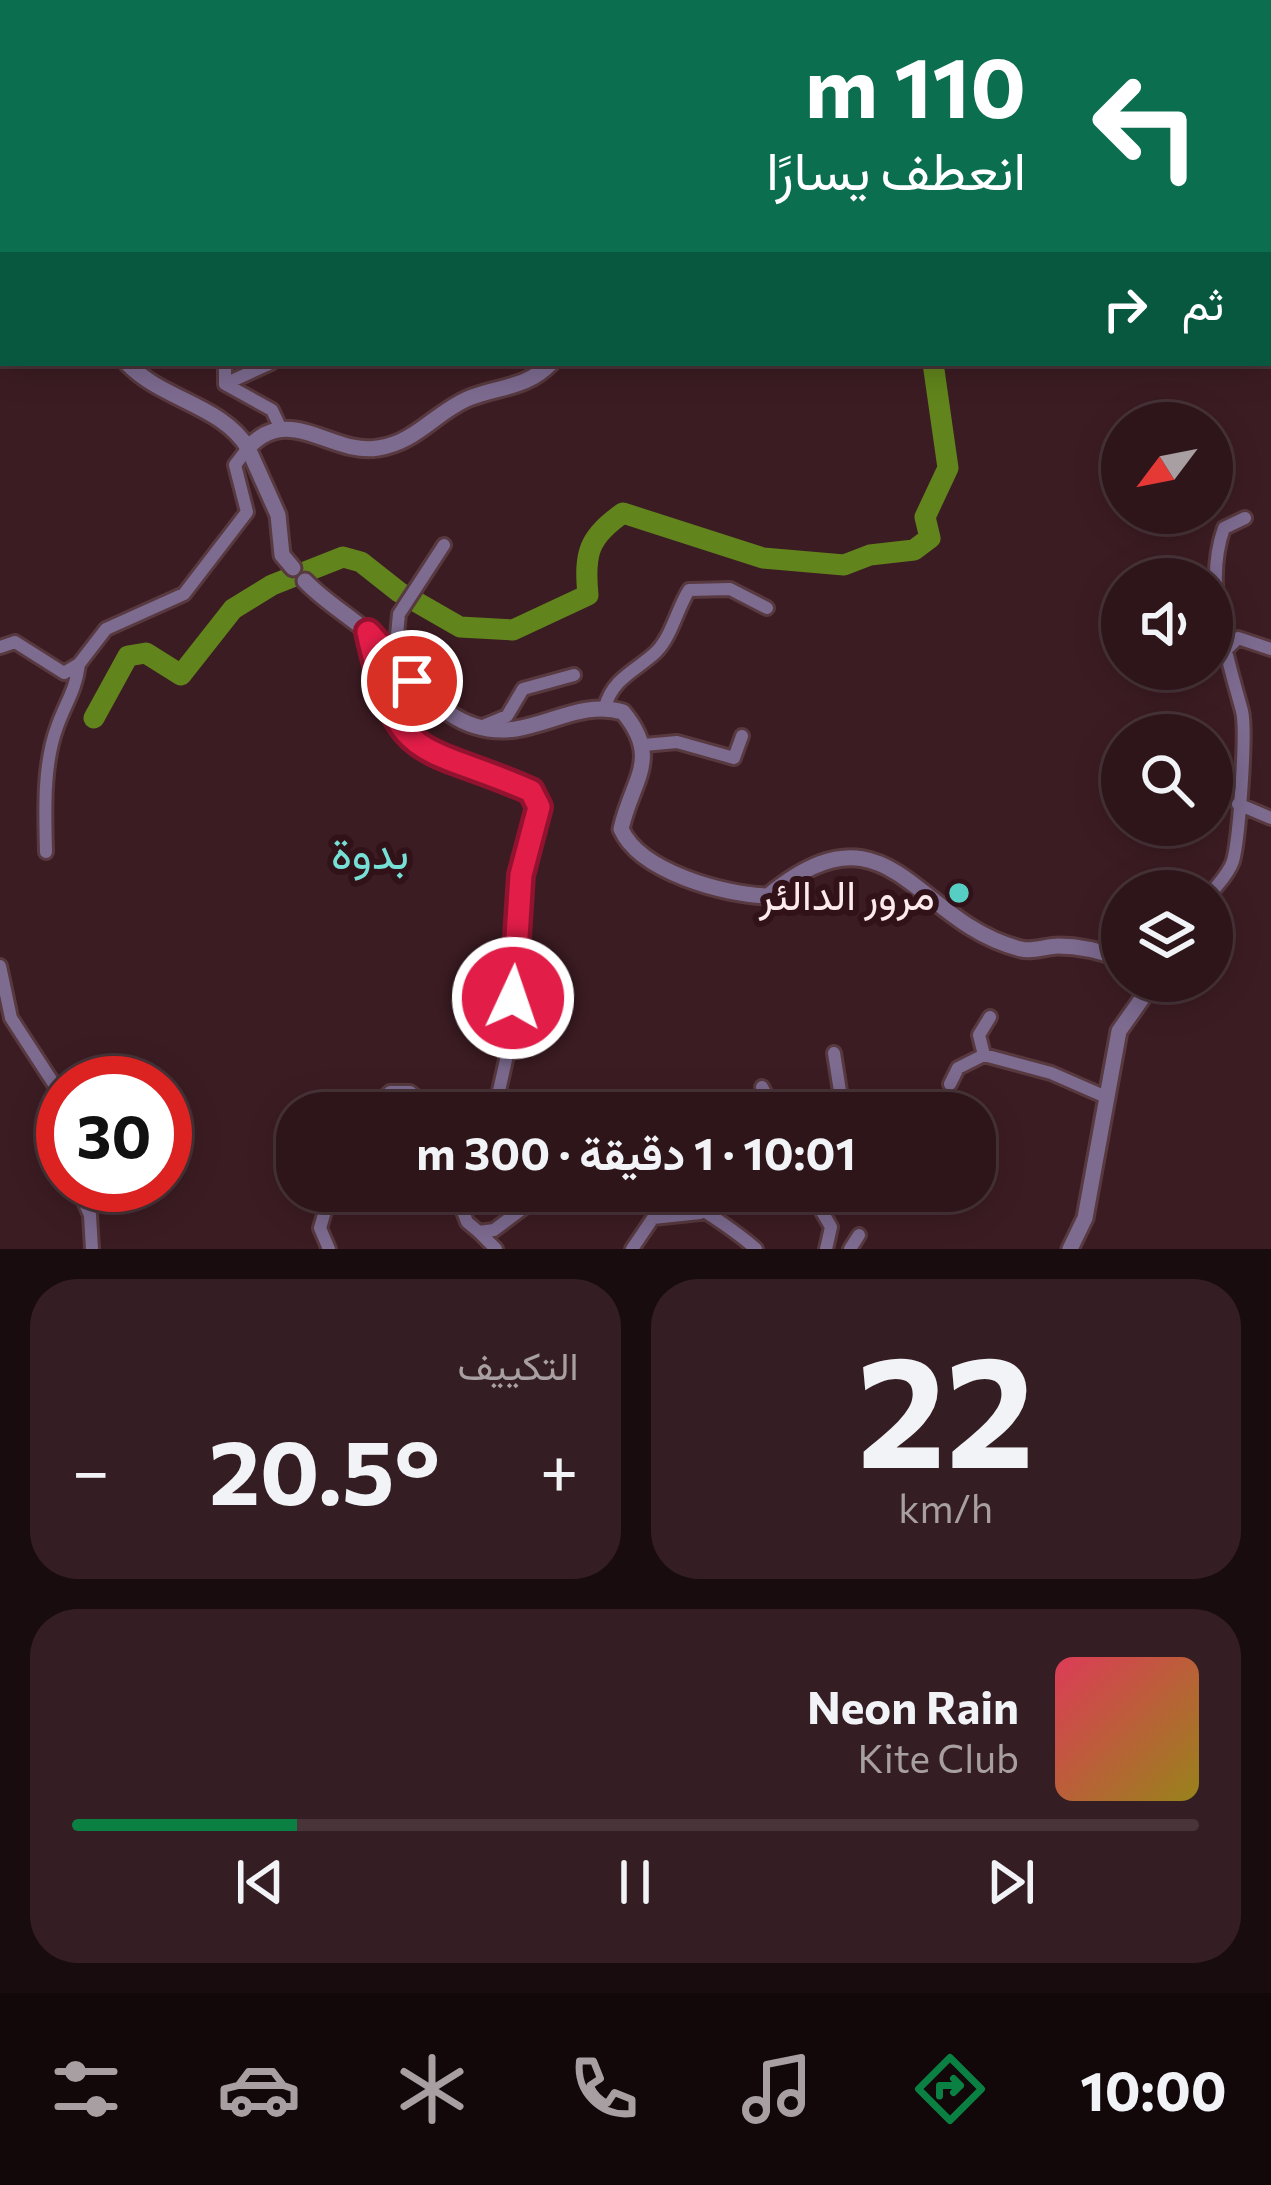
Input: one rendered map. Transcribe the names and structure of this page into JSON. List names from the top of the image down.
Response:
{
  "districts": ["بدوة"],
  "places": ["مرور الدالئر"],
  "north": "bottom left",
  "page": {
    "turn": ["110 m", "انعطف يسارًا"],
    "then": "ثم",
    "limit": "30",
    "trip": "10:01 · 1 دقيقة · 300 m",
    "tile": [
      ["22", "km/h"],
      "التكييف"
    ],
    "heat": ["−", "20.5°", "+"],
    "song": ["Neon Rain", "Kite Club"],
    "tabs": "10:00"
  }
}
